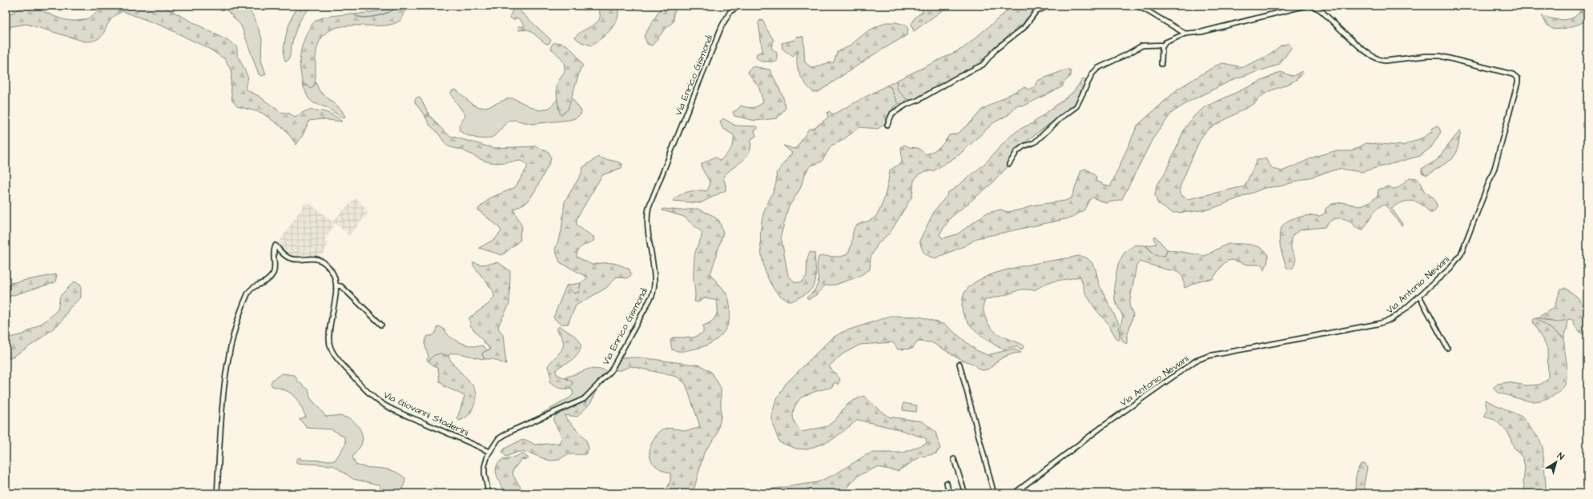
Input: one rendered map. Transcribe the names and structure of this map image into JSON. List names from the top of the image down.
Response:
{
  "streets": {
    "street": ["Via Enrico Gismondi", "Via Antonio Neviani", "Via Giovanni Staderini"]
  },
  "crossings": [
    ["Via Enrico Gismondi", "Via Giovanni Staderini"]
  ],
  "north": "top right"
}
